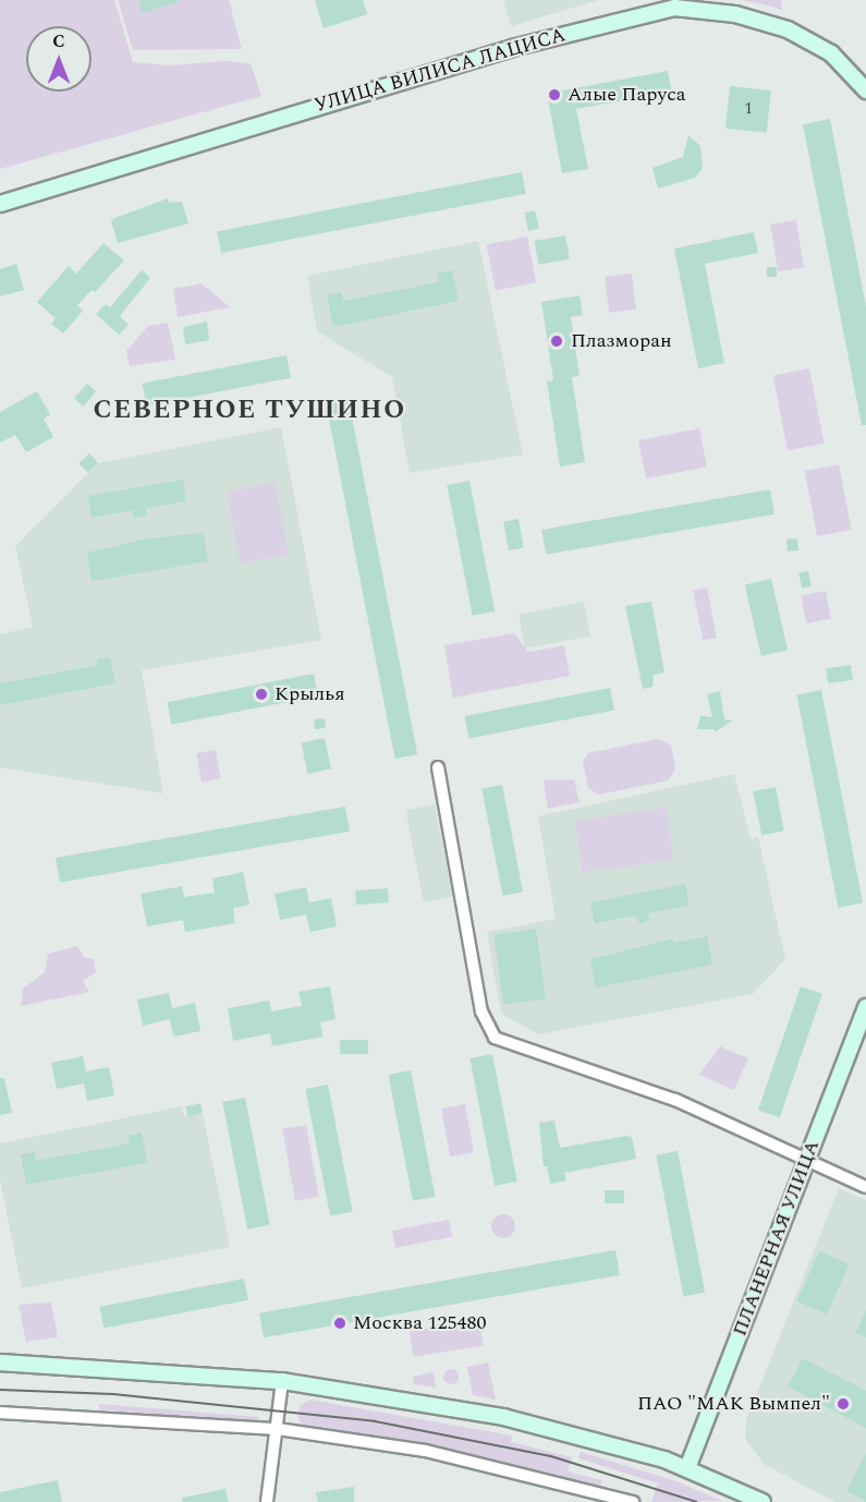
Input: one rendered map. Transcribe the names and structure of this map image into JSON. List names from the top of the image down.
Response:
{
  "streets": {
    "main road": ["УЛИЦА ВИЛИСА ЛАЦИСА", "ПЛАНЕРНАЯ УЛИЦА"]
  },
  "districts": ["СЕВЕРНОЕ ТУШИНО"],
  "places": [
    "Алые Паруса",
    "Плазморан",
    "Крылья",
    "Москва 125480",
    "ПАО \"МАК Вымпел\""
  ],
  "house_numbers": ["1"],
  "north": "top"
}
